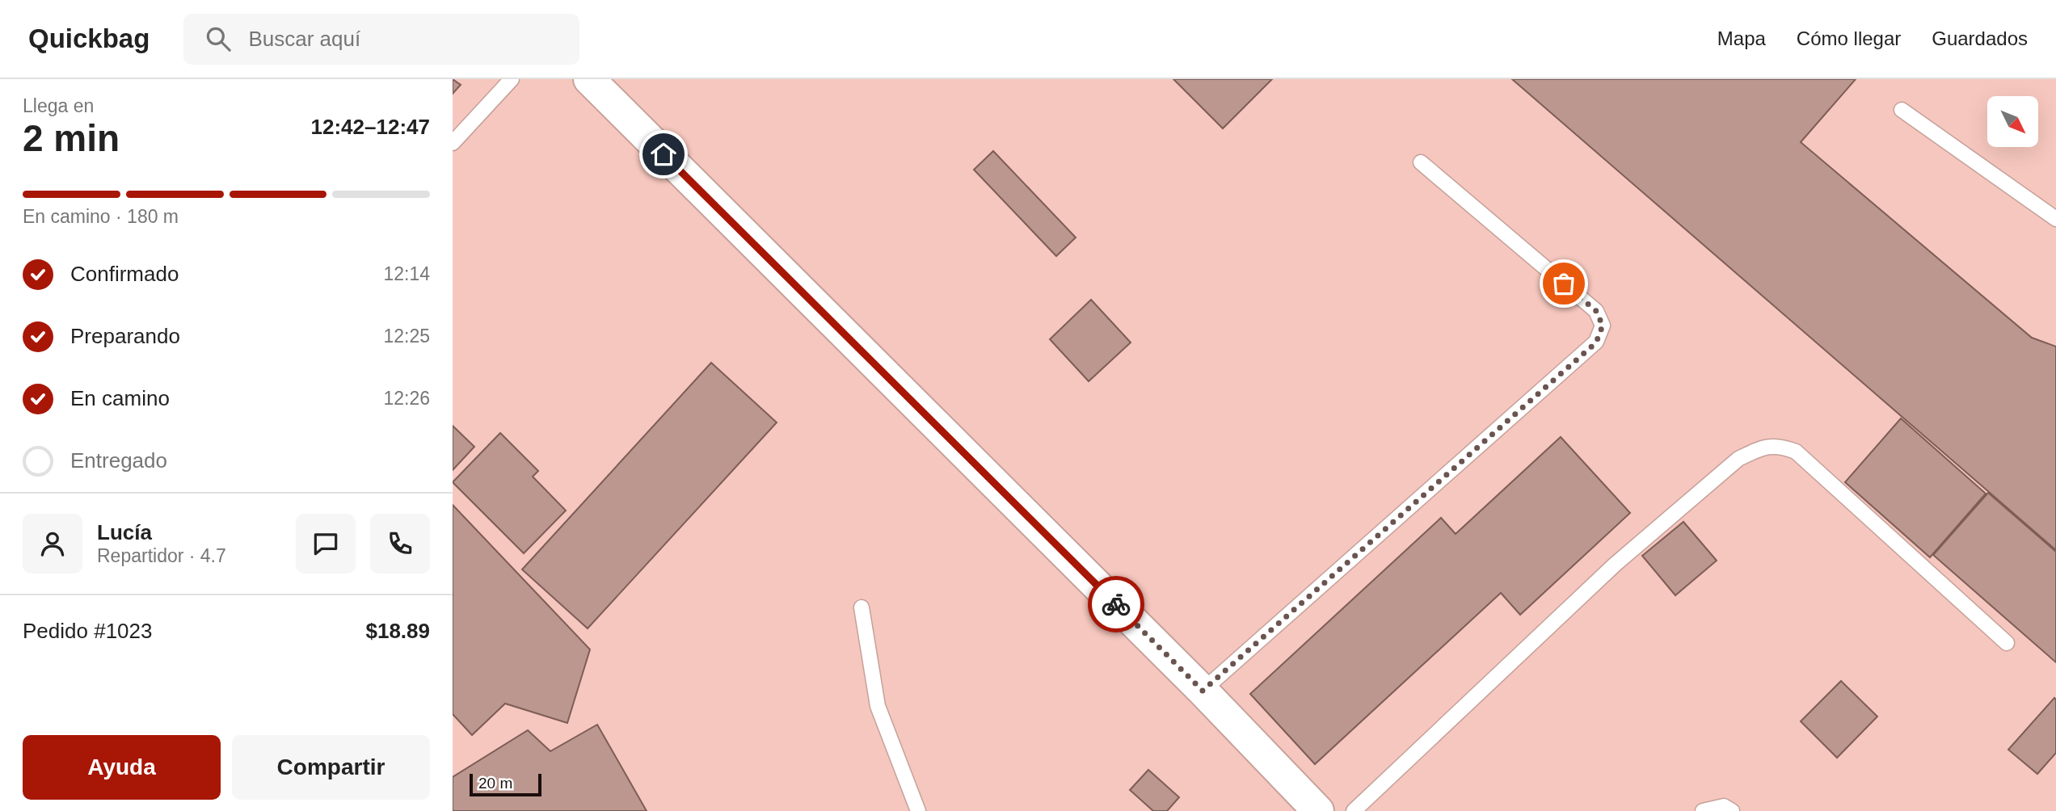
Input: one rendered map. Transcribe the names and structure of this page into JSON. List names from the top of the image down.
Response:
{
  "scale_bar": "20 m",
  "north": "bottom right",
  "page": {
    "header": "Quickbag",
    "search": "Buscar aquí",
    "nav": ["Mapa", "Cómo llegar", "Guardados"],
    "heading": ["2 min", "Llega en", "12:42–12:47"],
    "panel": [
      "Lucía",
      "Repartidor · 4.7",
      "Pedido #1023",
      "$18.89"
    ],
    "bar": "En camino · 180 m",
    "list": [
      ["Confirmado", "12:14"],
      ["Preparando", "12:25"],
      ["En camino", "12:26"],
      "Entregado"
    ],
    "buttons": ["Ayuda", "Compartir"],
    "scale": "20 m"
  }
}
